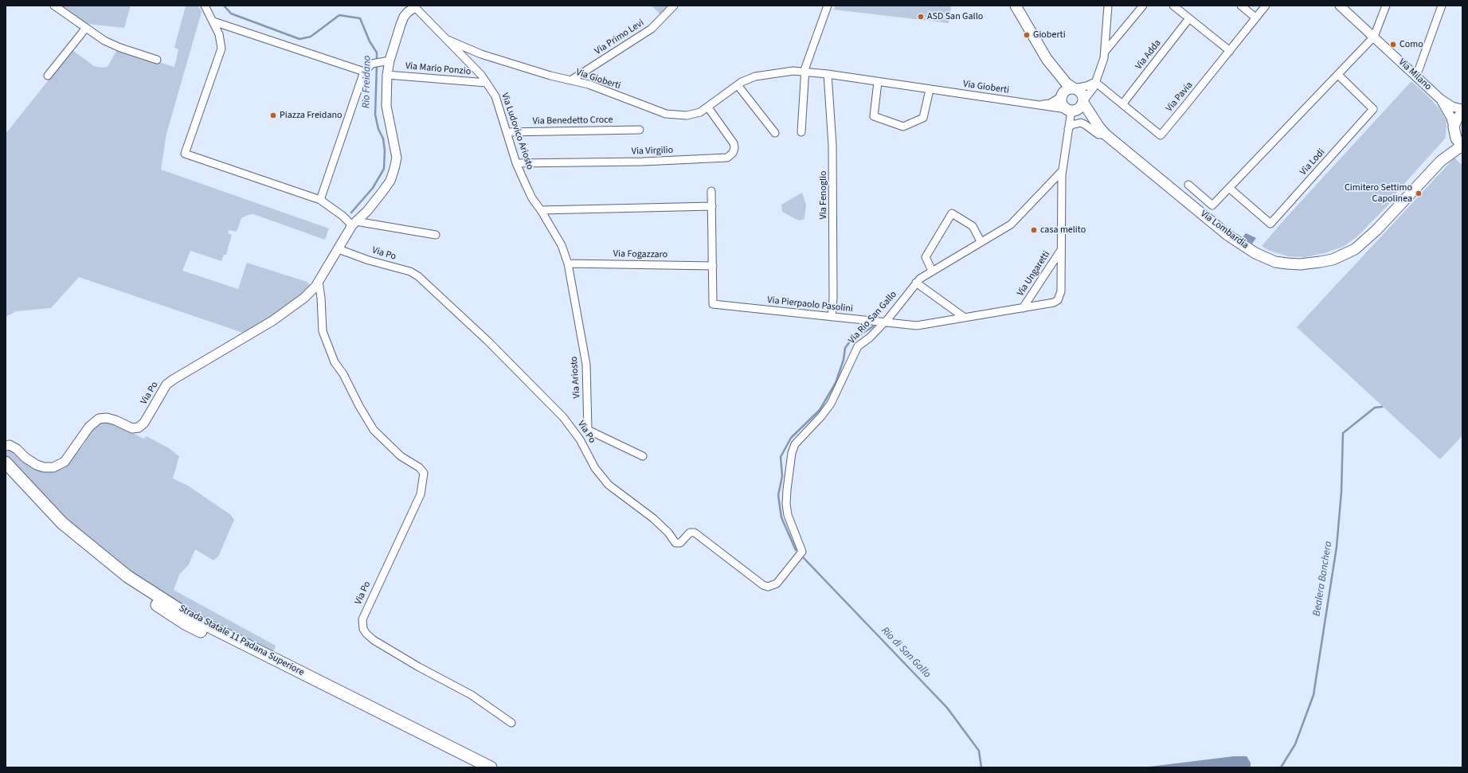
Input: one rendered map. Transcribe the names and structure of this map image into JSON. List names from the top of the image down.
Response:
{
  "streets": {
    "highway": ["Strada Statale 11 Padana Superiore"],
    "main road": ["Via Milano", "Via Lombardia"],
    "street": [
      "Via Primo Levi",
      "Via Adda",
      "Via Mario Ponzio",
      "Via Gioberti",
      "Via Pavia",
      "Via Benedetto Croce",
      "Via Ludovico Ariosto",
      "Via Virgilio",
      "Via Lodi",
      "Via Fenoglio",
      "Via Po",
      "Via Fogazzaro",
      "Via Ungaretti",
      "Via Pierpaolo Pasolini",
      "Via Rio San Gallo",
      "Via Ariosto"
    ]
  },
  "crossings": [
    ["Via Primo Levi", "Via Gioberti"],
    ["Via Adda", "Via Pavia"],
    ["Via Mario Ponzio", "Via Ludovico Ariosto"],
    ["Via Mario Ponzio", "Via Po"],
    ["Via Gioberti", "Via Ludovico Ariosto"],
    ["Via Gioberti", "Via Virgilio"],
    ["Via Gioberti", "Via Fenoglio"],
    ["Via Gioberti", "Via Lombardia"],
    ["Via Benedetto Croce", "Via Ludovico Ariosto"],
    ["Via Ludovico Ariosto", "Via Virgilio"],
    ["Via Ludovico Ariosto", "Via Po"],
    ["Via Ludovico Ariosto", "Via Fogazzaro"],
    ["Via Ludovico Ariosto", "Via Ariosto"],
    ["Via Fenoglio", "Via Pierpaolo Pasolini"],
    ["Via Po", "Via Rio San Gallo"],
    ["Via Fogazzaro", "Via Pierpaolo Pasolini"],
    ["Via Fogazzaro", "Via Ariosto"],
    ["Via Ungaretti", "Via Pierpaolo Pasolini"],
    ["Via Pierpaolo Pasolini", "Via Rio San Gallo"]
  ],
  "water": ["Rio Freidano", "Bealera Banchera", "Rio di San Gallo"],
  "places": [
    "ASD San Gallo",
    "Gioberti",
    "Como",
    "Piazza Freidano",
    "Cimitero Settimo Capolinea",
    "casa melito"
  ]
}
